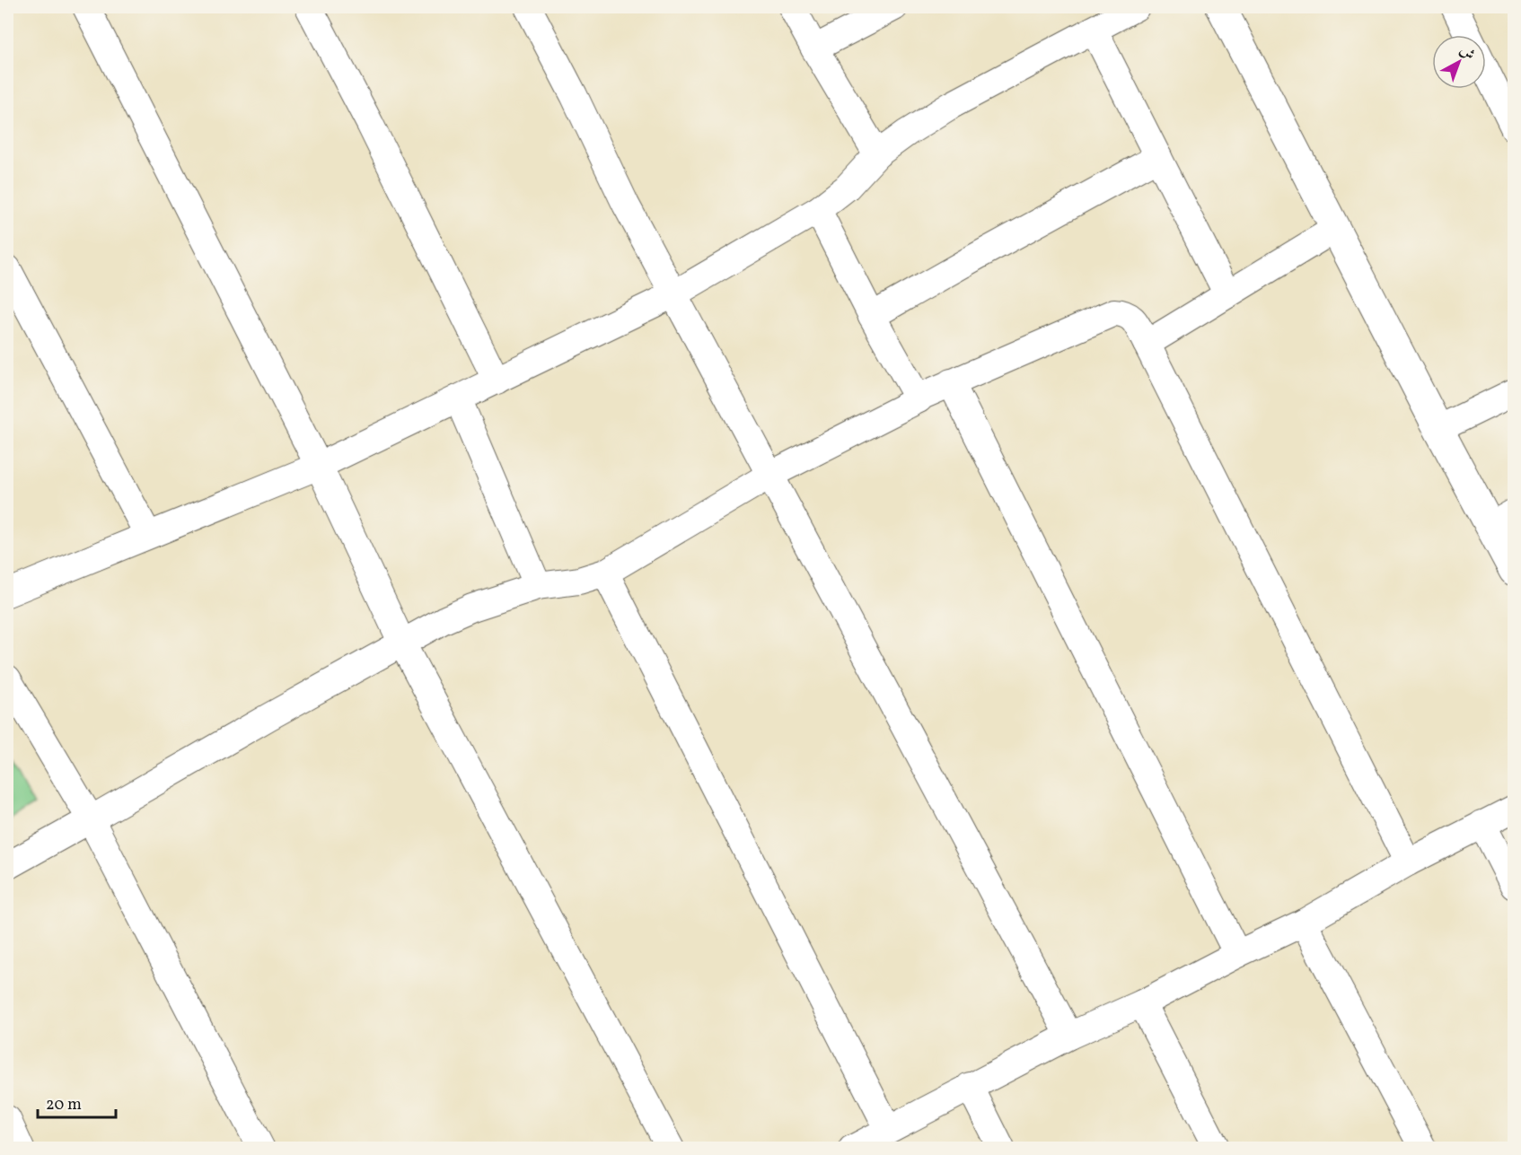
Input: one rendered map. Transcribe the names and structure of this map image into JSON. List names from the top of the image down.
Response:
{
  "scale_bar": "20 m",
  "north": "top right"
}
